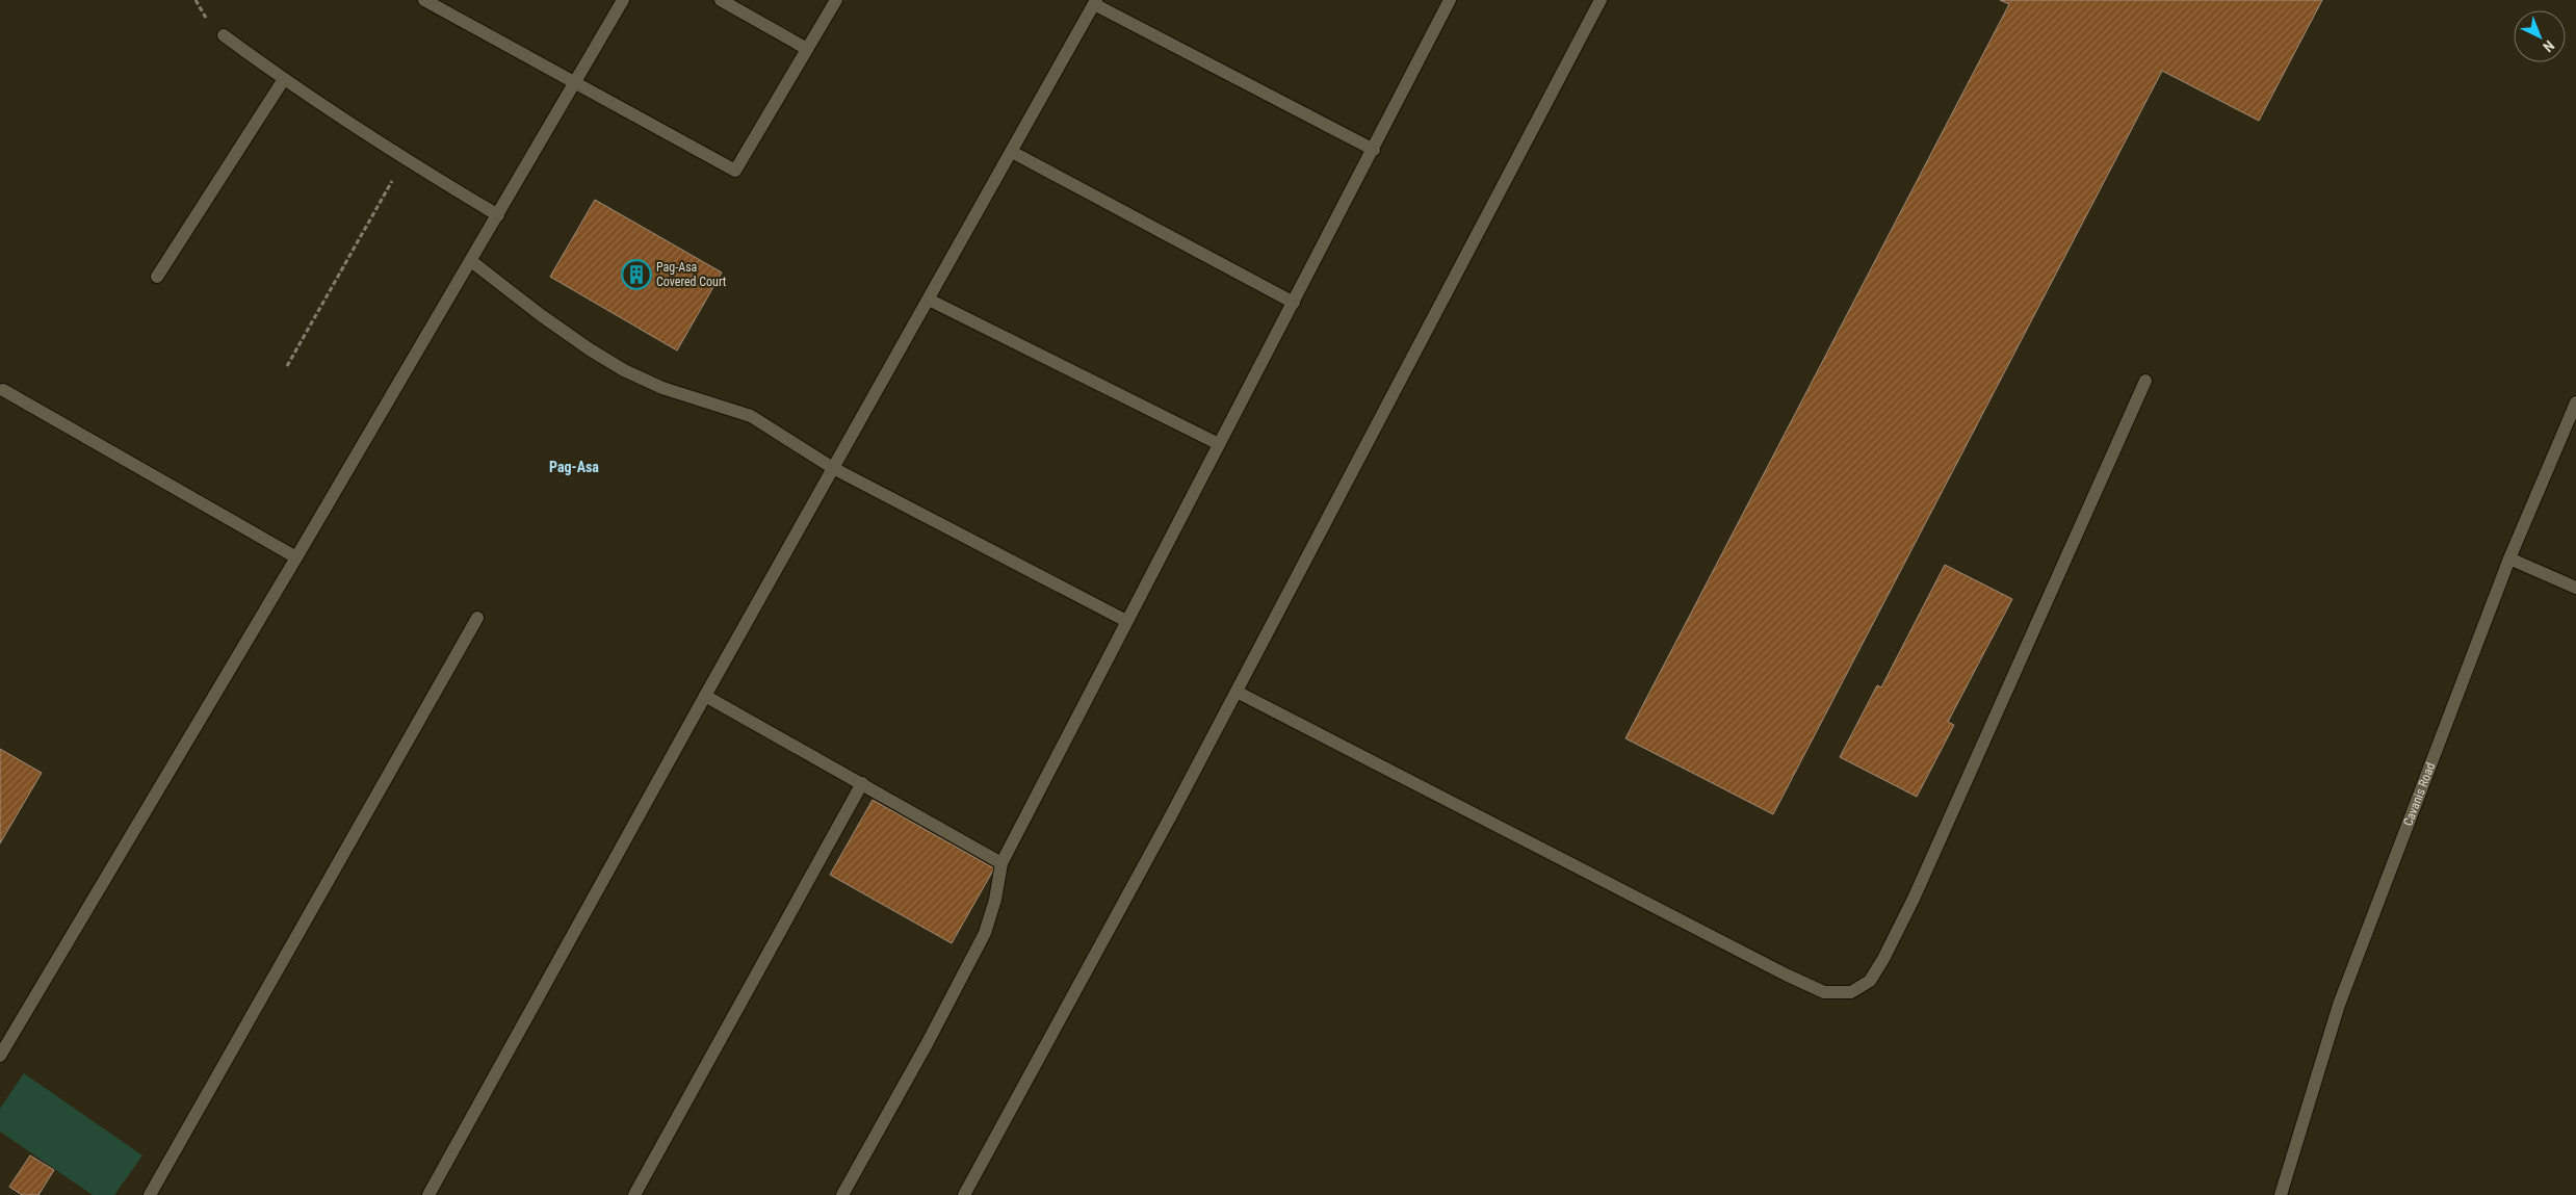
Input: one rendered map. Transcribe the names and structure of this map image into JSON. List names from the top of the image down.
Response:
{
  "streets": {
    "street": ["Cavanis Road"]
  },
  "districts": ["Pag-Asa"],
  "places": {
    "building": ["Pag-Asa Covered Court"]
  },
  "north": "bottom right"
}
